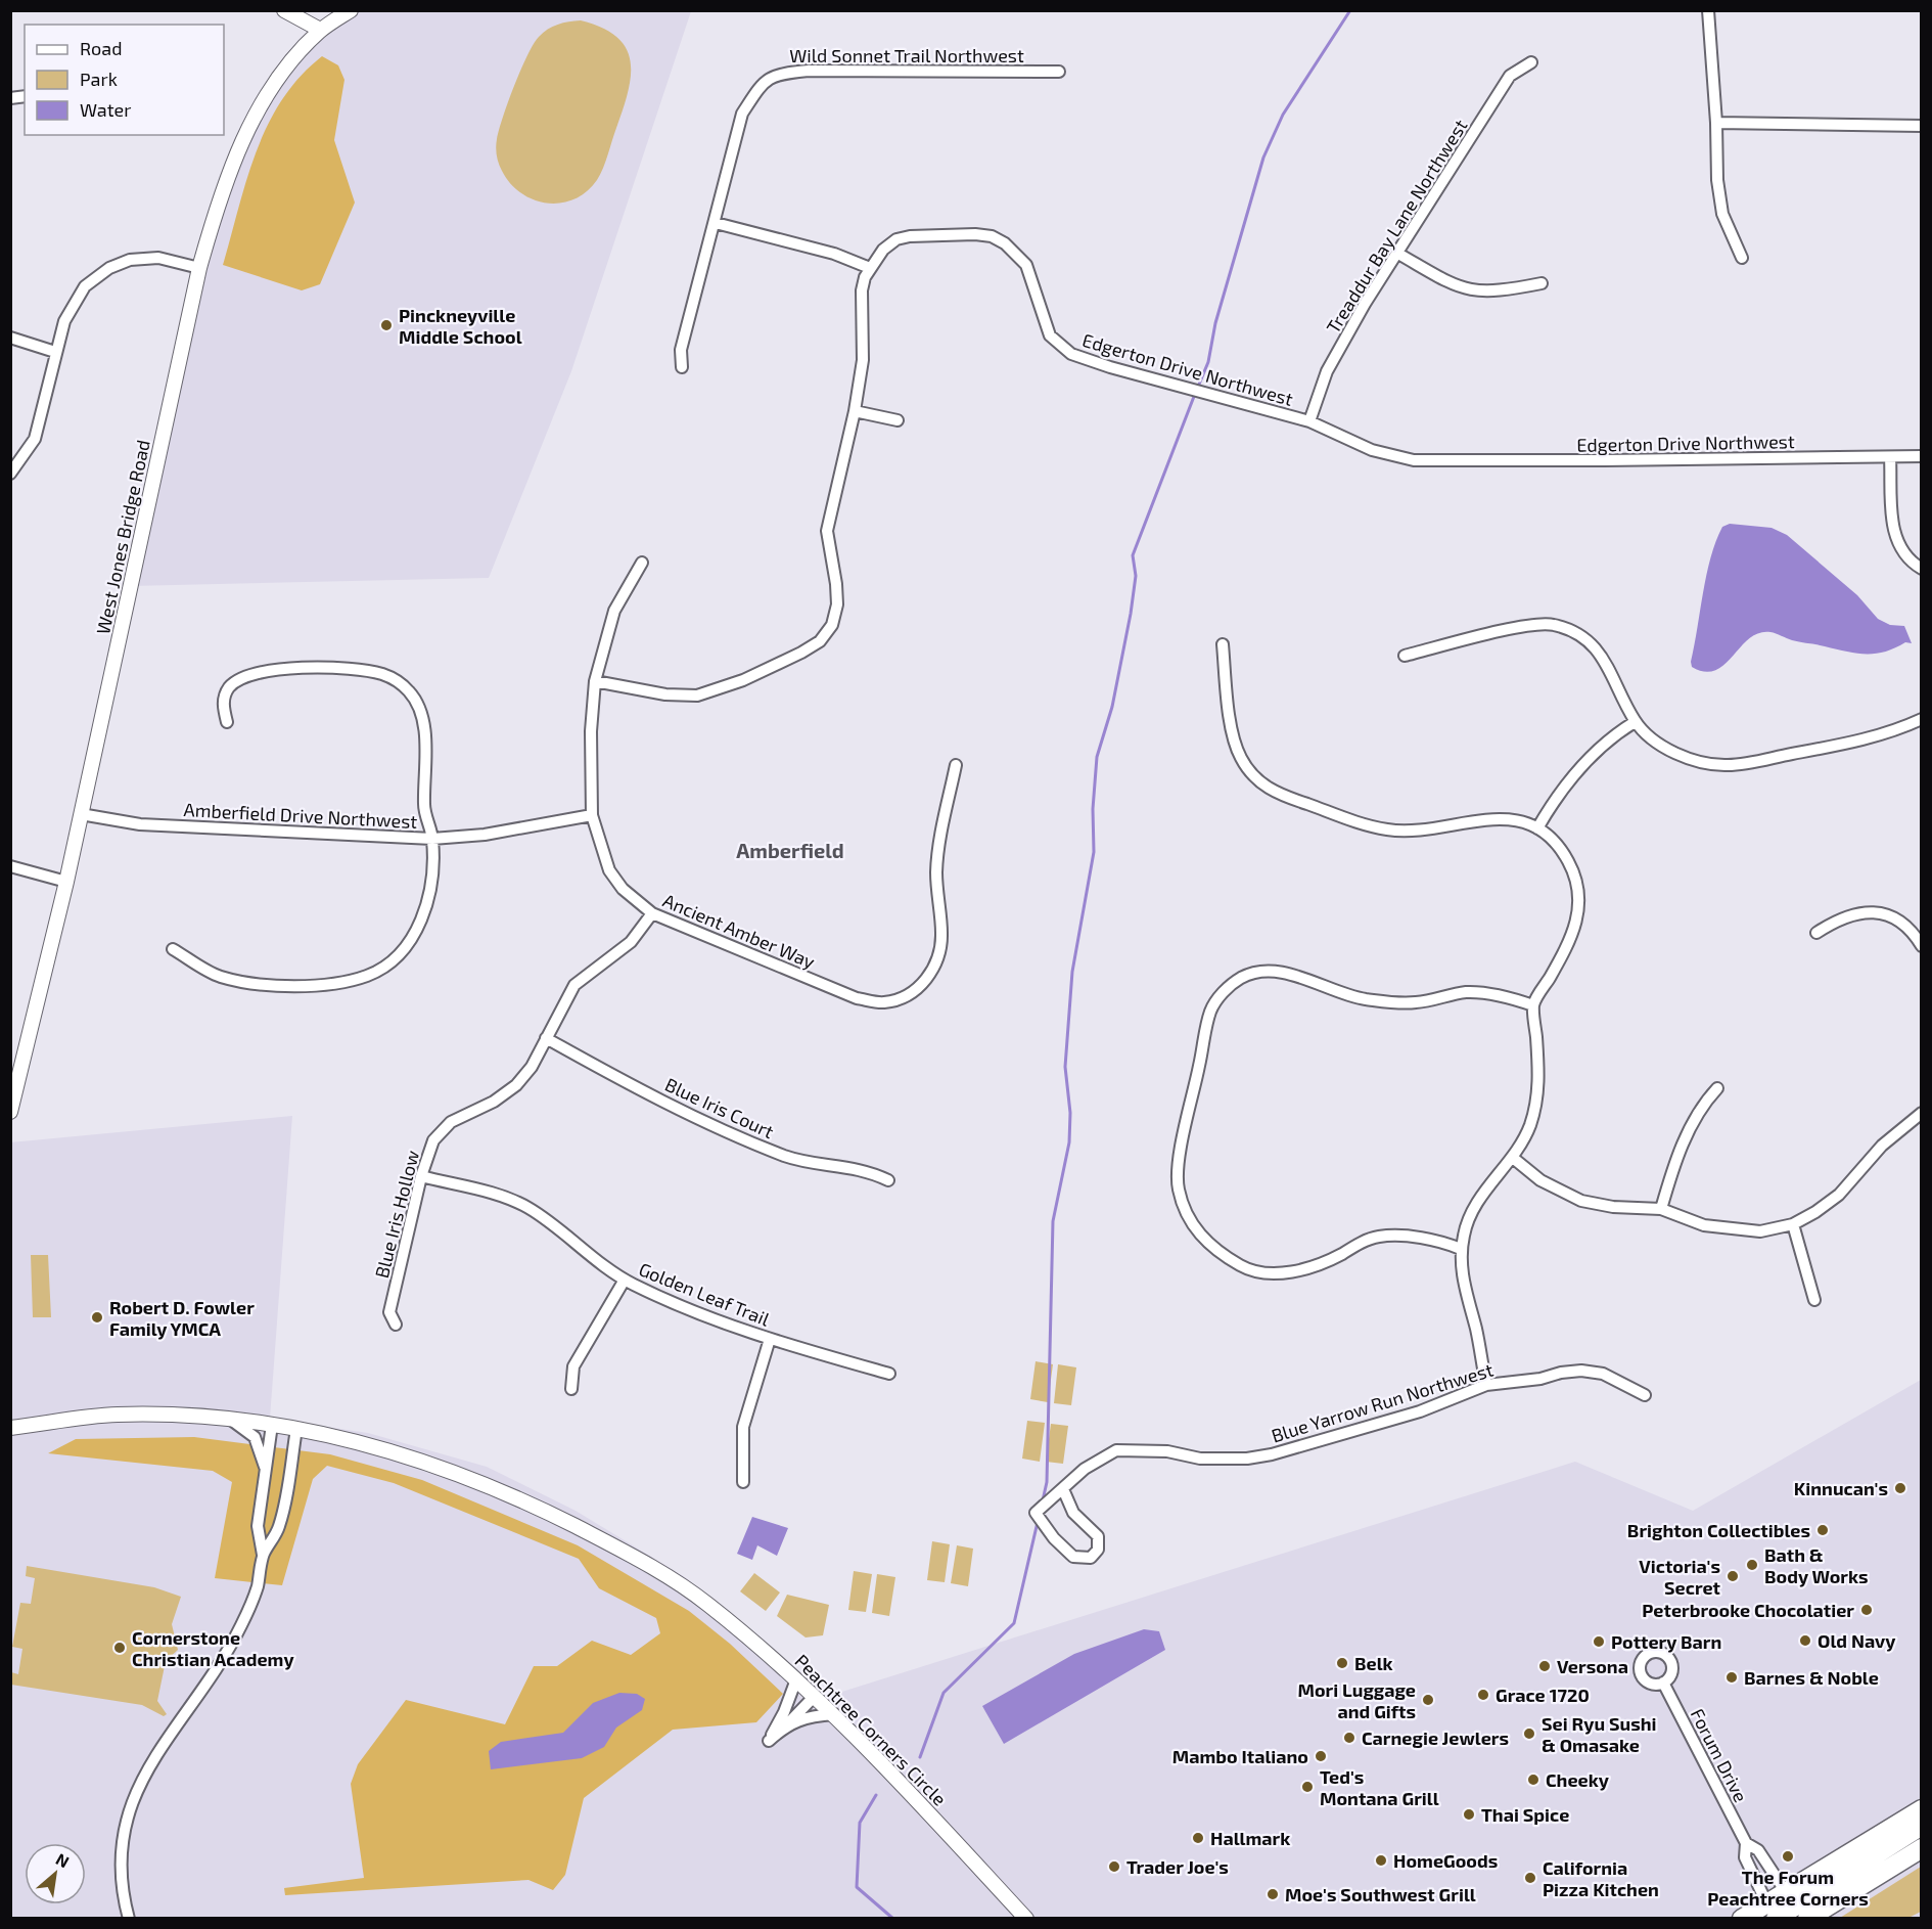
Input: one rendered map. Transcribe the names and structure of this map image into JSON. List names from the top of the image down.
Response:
{
  "streets": {
    "street": [
      "Wild Sonnet Trail Northwest",
      "Treaddur Bay Lane Northwest",
      "Edgerton Drive Northwest",
      "West Jones Bridge Road",
      "Amberfield Drive Northwest",
      "Ancient Amber Way",
      "Blue Iris Court",
      "Blue Iris Hollow",
      "Golden Leaf Trail",
      "Blue Yarrow Run Northwest",
      "Peachtree Corners Circle",
      "Forum Drive"
    ]
  },
  "crossings": [
    ["Treaddur Bay Lane Northwest", "Edgerton Drive Northwest"],
    ["Edgerton Drive Northwest", "Ancient Amber Way"],
    ["West Jones Bridge Road", "Amberfield Drive Northwest"],
    ["Amberfield Drive Northwest", "Ancient Amber Way"],
    ["Ancient Amber Way", "Blue Iris Hollow"],
    ["Blue Iris Court", "Blue Iris Hollow"],
    ["Blue Iris Hollow", "Golden Leaf Trail"]
  ],
  "districts": ["Amberfield"],
  "places": [
    "Pinckneyville Middle School",
    "Robert D. Fowler Family YMCA",
    "Kinnucan's",
    "Brighton Collectibles",
    "Bath & Body Works",
    "Victoria's Secret",
    "Peterbrooke Chocolatier",
    "Old Navy",
    "Pottery Barn",
    "Cornerstone Christian Academy",
    "Belk",
    "Versona",
    "Barnes & Noble",
    "Grace 1720",
    "Mori Luggage and Gifts",
    "Sei Ryu Sushi & Omasake",
    "Carnegie Jewlers",
    "Mambo Italiano",
    "Cheeky",
    "Ted's Montana Grill",
    "Thai Spice",
    "Hallmark",
    "The Forum Peachtree Corners",
    "HomeGoods",
    "Trader Joe's",
    "California Pizza Kitchen",
    "Moe's Southwest Grill"
  ],
  "legend": ["Road", "Park", "Water"],
  "north": "top right"
}
